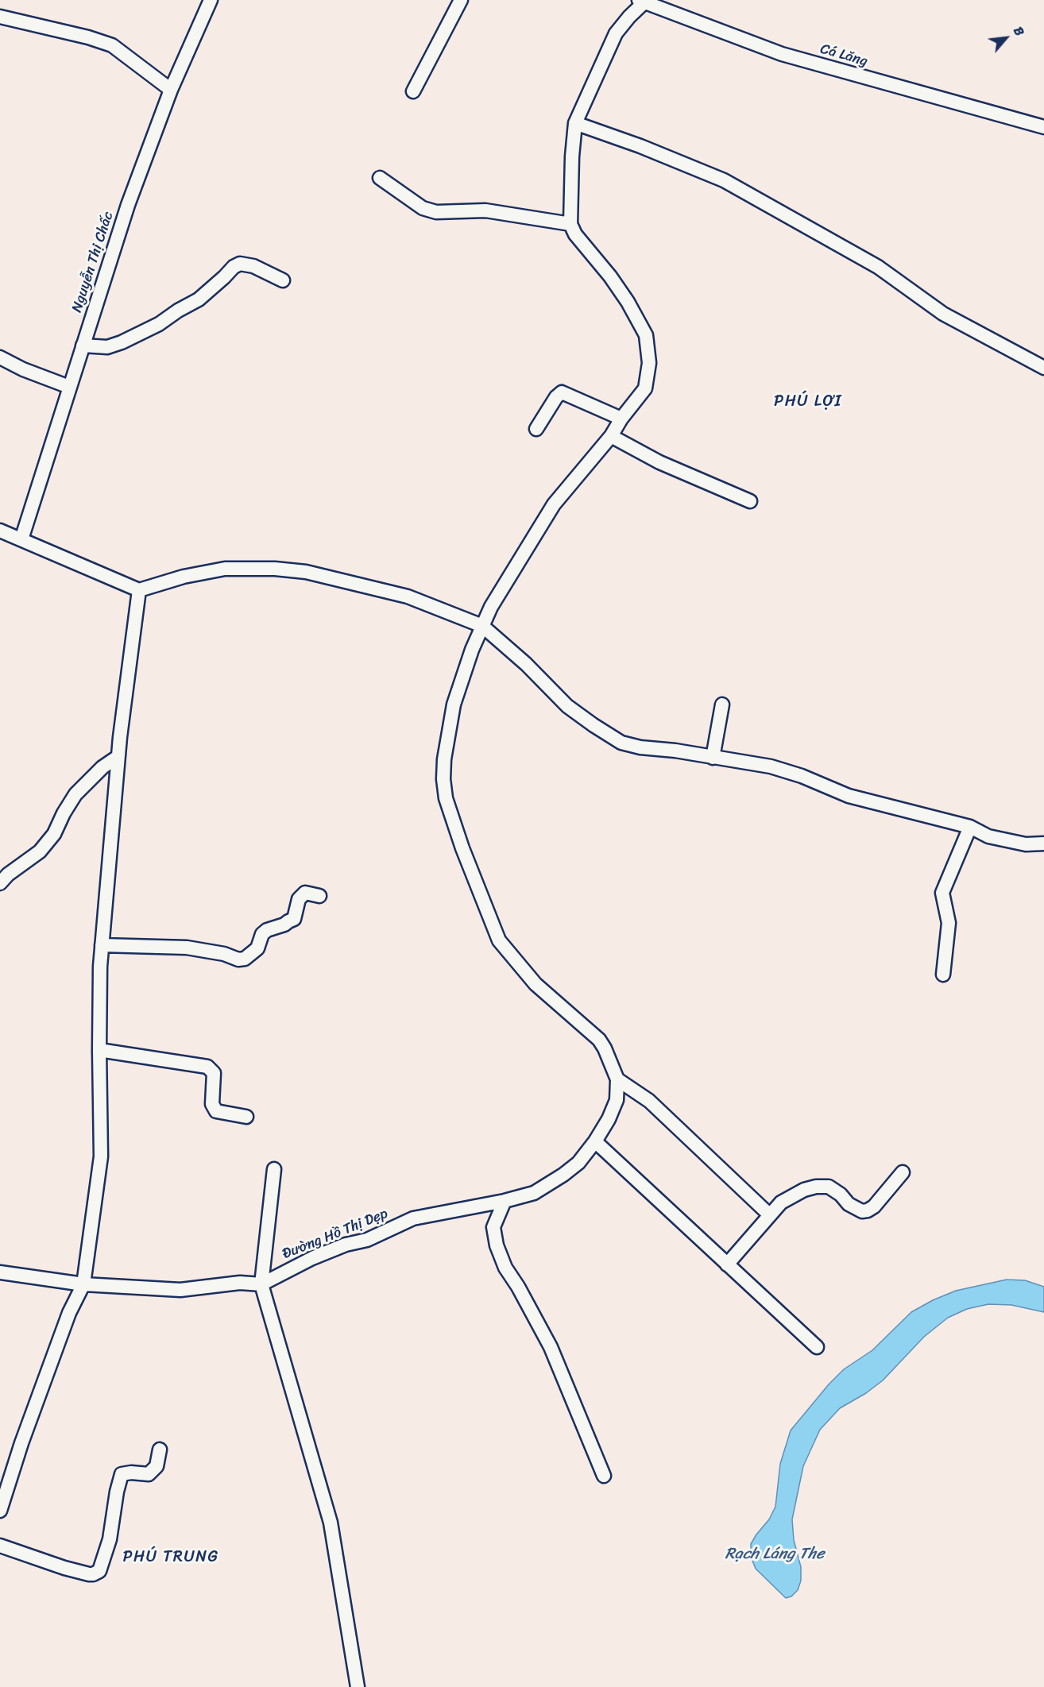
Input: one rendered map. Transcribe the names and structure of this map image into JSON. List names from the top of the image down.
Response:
{
  "streets": {
    "street": ["Cá Lăng", "Nguyễn Thị Chấc", "Đường Hồ Thị Dẹp"]
  },
  "districts": ["PHÚ LỢI", "PHÚ TRUNG"],
  "water": ["Rạch Láng The"],
  "north": "top right"
}
